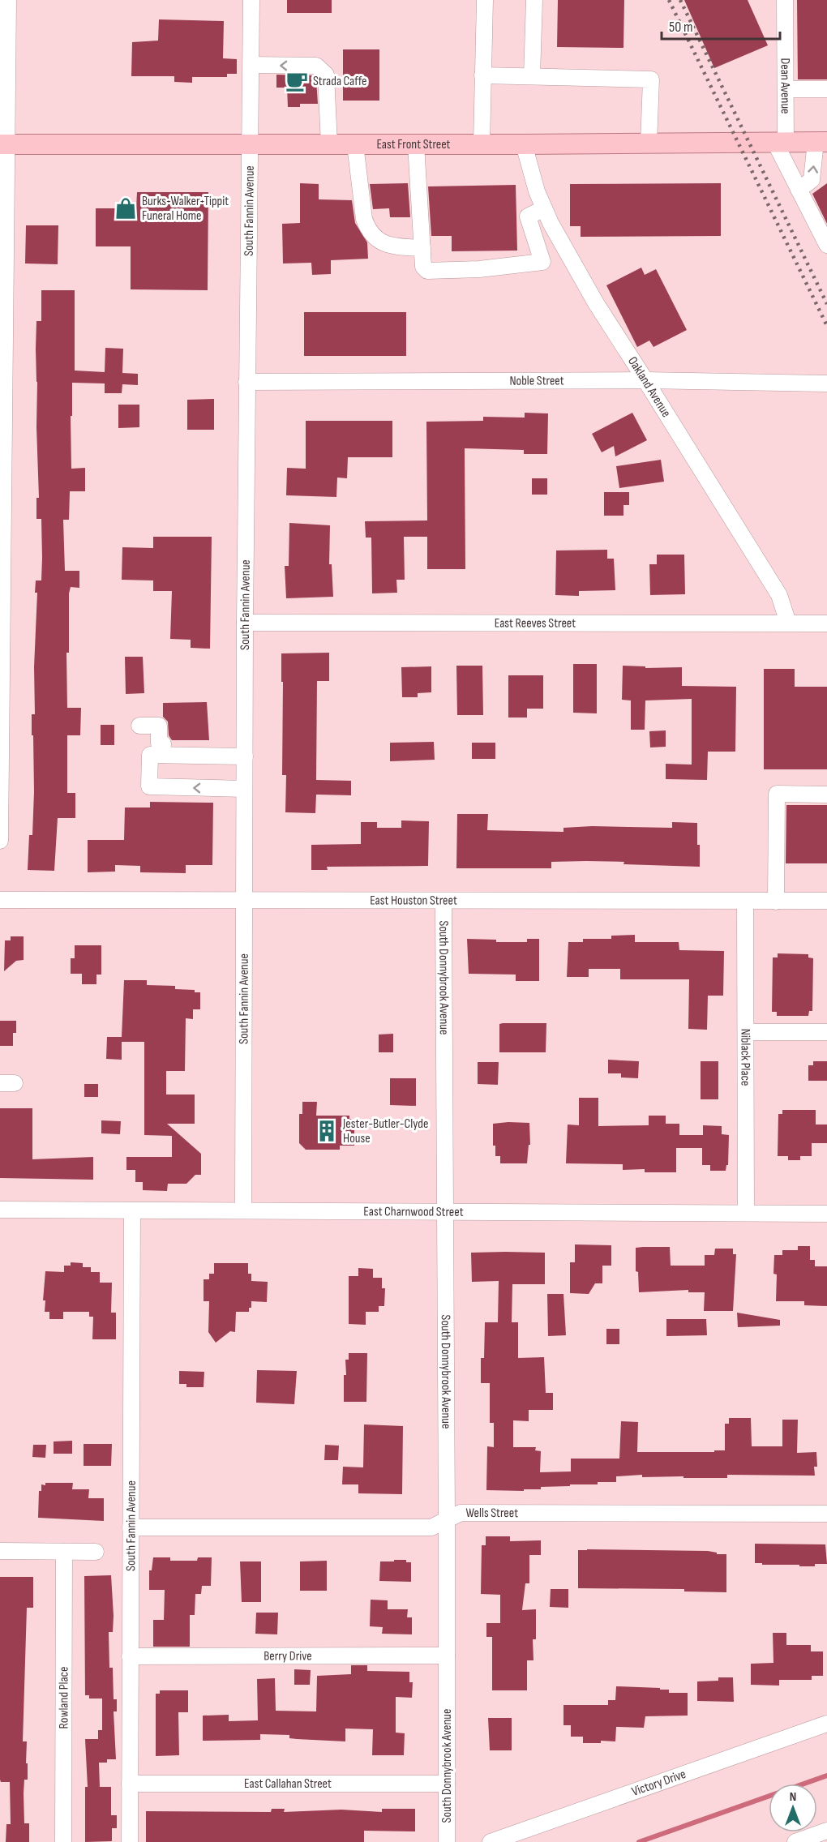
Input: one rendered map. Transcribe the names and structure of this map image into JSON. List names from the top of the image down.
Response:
{
  "streets": {
    "main road": ["East Front Street"],
    "street": [
      "Dean Avenue",
      "South Fannin Avenue",
      "Noble Street",
      "Oakland Avenue",
      "East Reeves Street",
      "East Houston Street",
      "South Donnybrook Avenue",
      "Niblack Place",
      "East Charnwood Street",
      "Wells Street",
      "Berry Drive",
      "Rowland Place",
      "Victory Drive",
      "East Callahan Street"
    ]
  },
  "crossings": [
    ["Dean Avenue", "East Front Street"],
    ["East Front Street", "South Fannin Avenue"],
    ["East Front Street", "Oakland Avenue"],
    ["South Fannin Avenue", "Noble Street"],
    ["South Fannin Avenue", "East Reeves Street"],
    ["South Fannin Avenue", "East Houston Street"],
    ["South Fannin Avenue", "East Charnwood Street"],
    ["South Fannin Avenue", "Wells Street"],
    ["South Fannin Avenue", "Berry Drive"],
    ["South Fannin Avenue", "East Callahan Street"],
    ["Noble Street", "Oakland Avenue"],
    ["Oakland Avenue", "East Reeves Street"],
    ["East Houston Street", "South Donnybrook Avenue"],
    ["East Houston Street", "Niblack Place"],
    ["South Donnybrook Avenue", "East Charnwood Street"],
    ["South Donnybrook Avenue", "Wells Street"],
    ["South Donnybrook Avenue", "Berry Drive"],
    ["South Donnybrook Avenue", "East Callahan Street"],
    ["Niblack Place", "East Charnwood Street"]
  ],
  "places": {
    "cafe": ["Strada Caffe"],
    "shop": ["Burks-Walker-Tippit Funeral Home"],
    "building": ["Jester-Butler-Clyde House"]
  },
  "scale_bar": "50 m",
  "north": "top"
}
